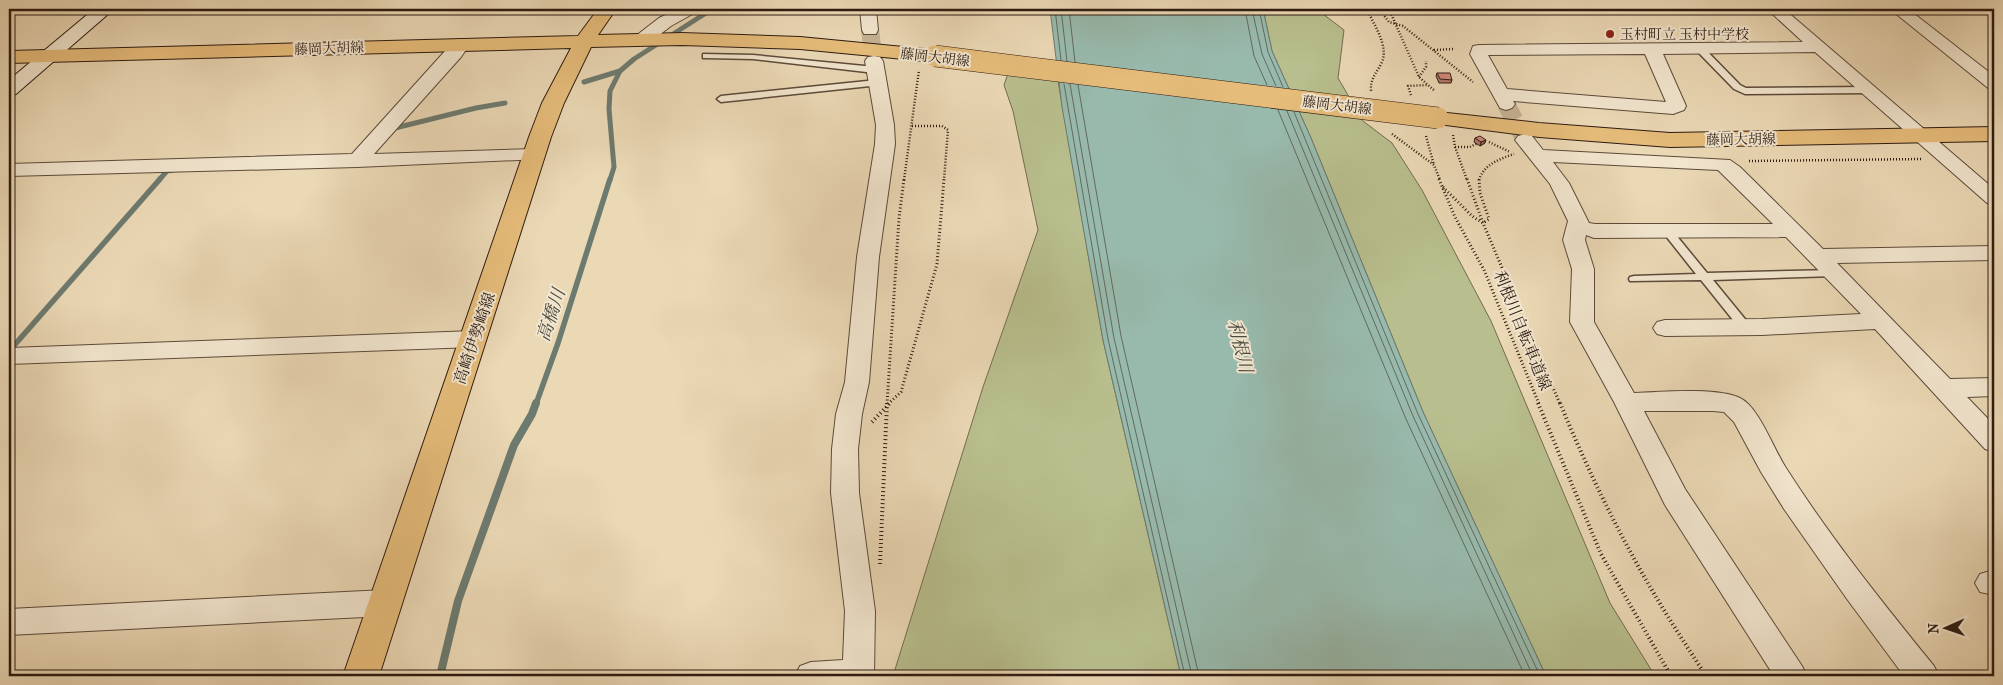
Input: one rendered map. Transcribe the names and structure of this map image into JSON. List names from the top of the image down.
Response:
{
  "streets": {
    "main road": ["藤岡大胡線", "高崎伊勢崎線"],
    "path": ["利根川自転車道線"]
  },
  "crossings": [
    ["藤岡大胡線", "高崎伊勢崎線"]
  ],
  "water": ["高橋川", "利根川"],
  "places": ["玉村町立 玉村中学校"],
  "north": "left"
}
